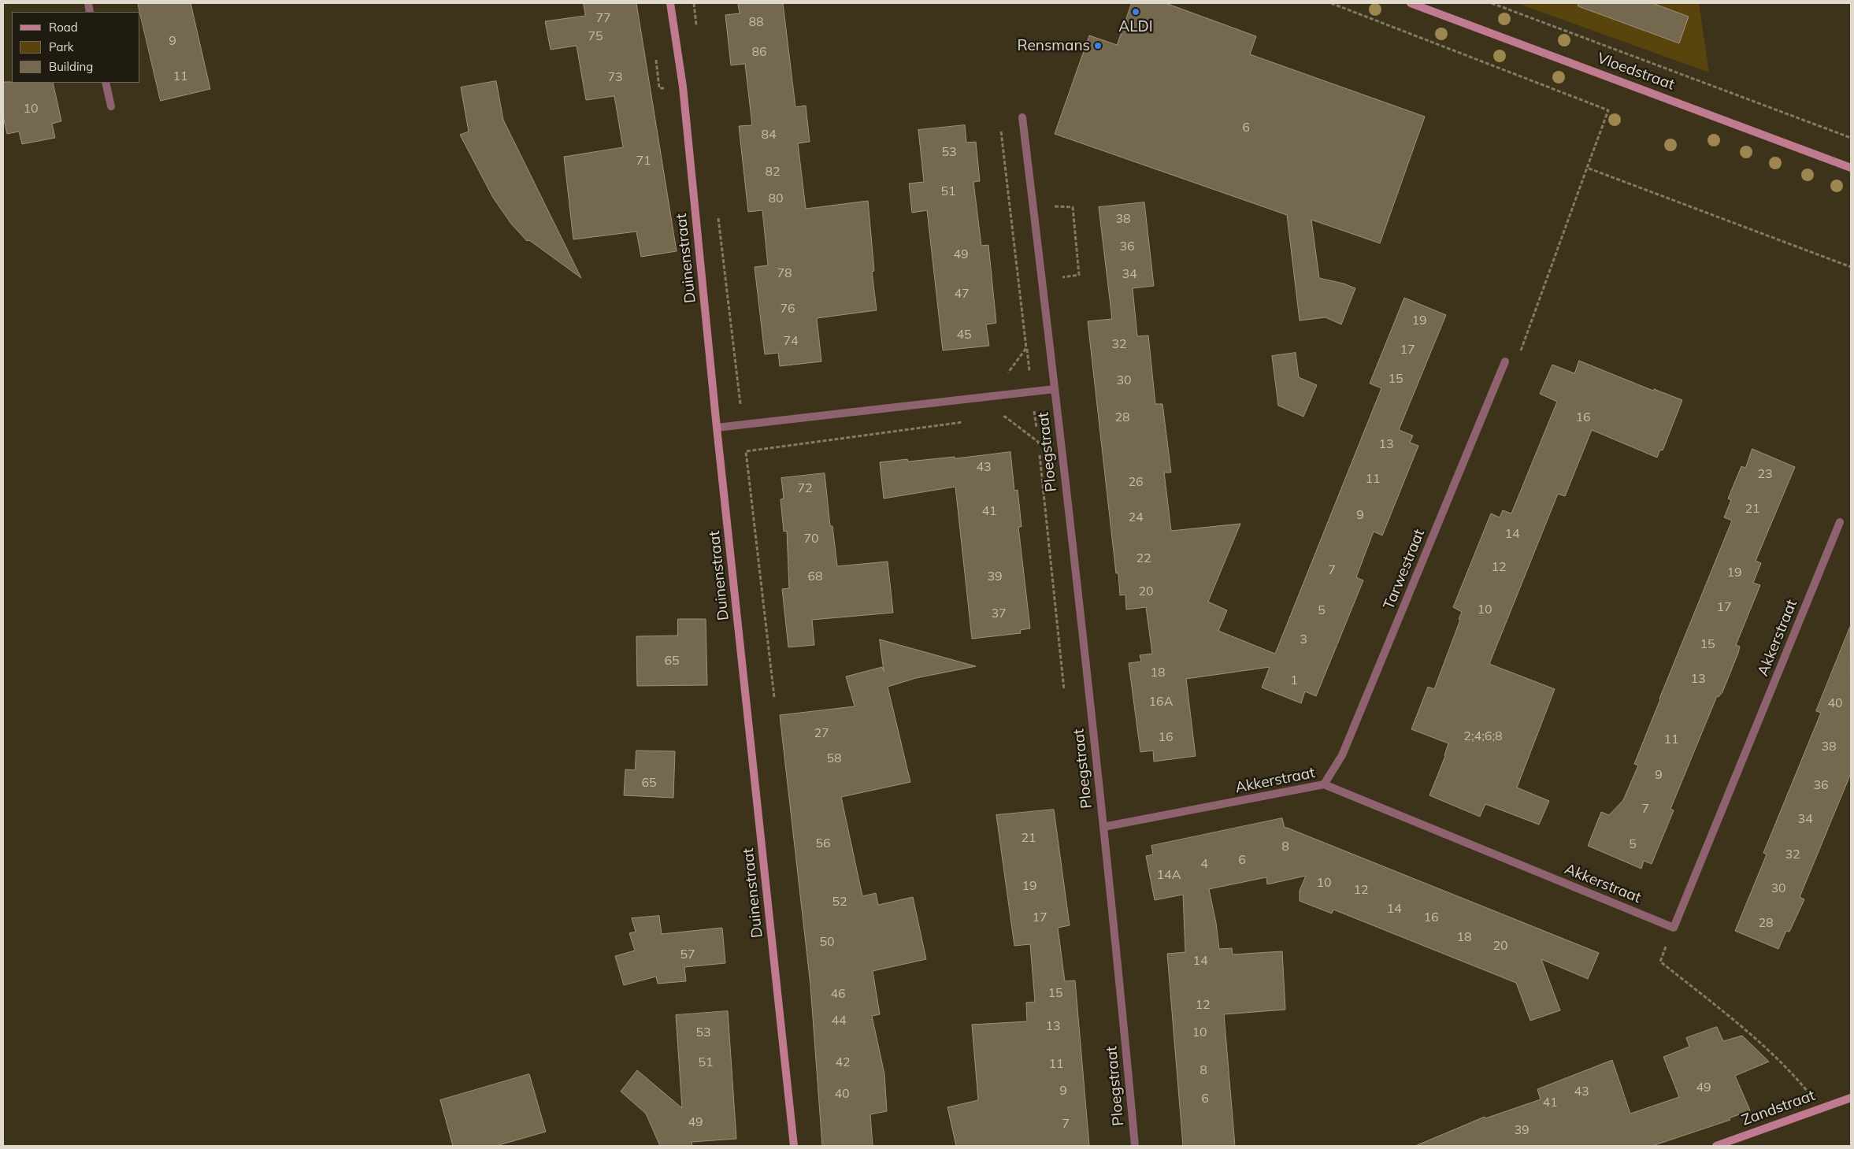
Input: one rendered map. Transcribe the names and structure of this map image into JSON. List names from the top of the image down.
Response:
{
  "streets": {
    "street": [
      "Vloedstraat",
      "Duinenstraat",
      "Ploegstraat",
      "Tarwestraat",
      "Akkerstraat",
      "Zandstraat"
    ]
  },
  "crossings": [
    ["Duinenstraat", "Ploegstraat"],
    ["Ploegstraat", "Akkerstraat"],
    ["Tarwestraat", "Akkerstraat"]
  ],
  "places": ["ALDI", "Rensmans"],
  "house_numbers": [
    "77",
    "88",
    "75",
    "9",
    "86",
    "11",
    "73",
    "10",
    "6",
    "84",
    "53",
    "71",
    "82",
    "51",
    "80",
    "38",
    "36",
    "49",
    "78",
    "34",
    "47",
    "76",
    "19",
    "45",
    "74",
    "32",
    "17",
    "15",
    "30",
    "28",
    "16",
    "13",
    "43",
    "23",
    "11",
    "26",
    "72",
    "21",
    "41",
    "9",
    "24",
    "14",
    "70",
    "22",
    "12",
    "7",
    "19",
    "68",
    "39",
    "20",
    "17",
    "10",
    "5",
    "37",
    "3",
    "15",
    "65",
    "18",
    "13",
    "1",
    "16A",
    "40",
    "27",
    "2;4;6;8",
    "16",
    "11",
    "38",
    "58",
    "9",
    "65",
    "36",
    "7",
    "34",
    "21",
    "56",
    "5",
    "8",
    "32",
    "6",
    "4",
    "14A",
    "10",
    "19",
    "30",
    "12",
    "52",
    "14",
    "17",
    "16",
    "28",
    "18",
    "50",
    "20",
    "57",
    "14",
    "15",
    "46",
    "12",
    "44",
    "13",
    "53",
    "10",
    "51",
    "42",
    "11",
    "8",
    "49",
    "9",
    "43",
    "40",
    "6",
    "41",
    "49",
    "7",
    "39"
  ],
  "legend": ["Road", "Park", "Building"]
}
